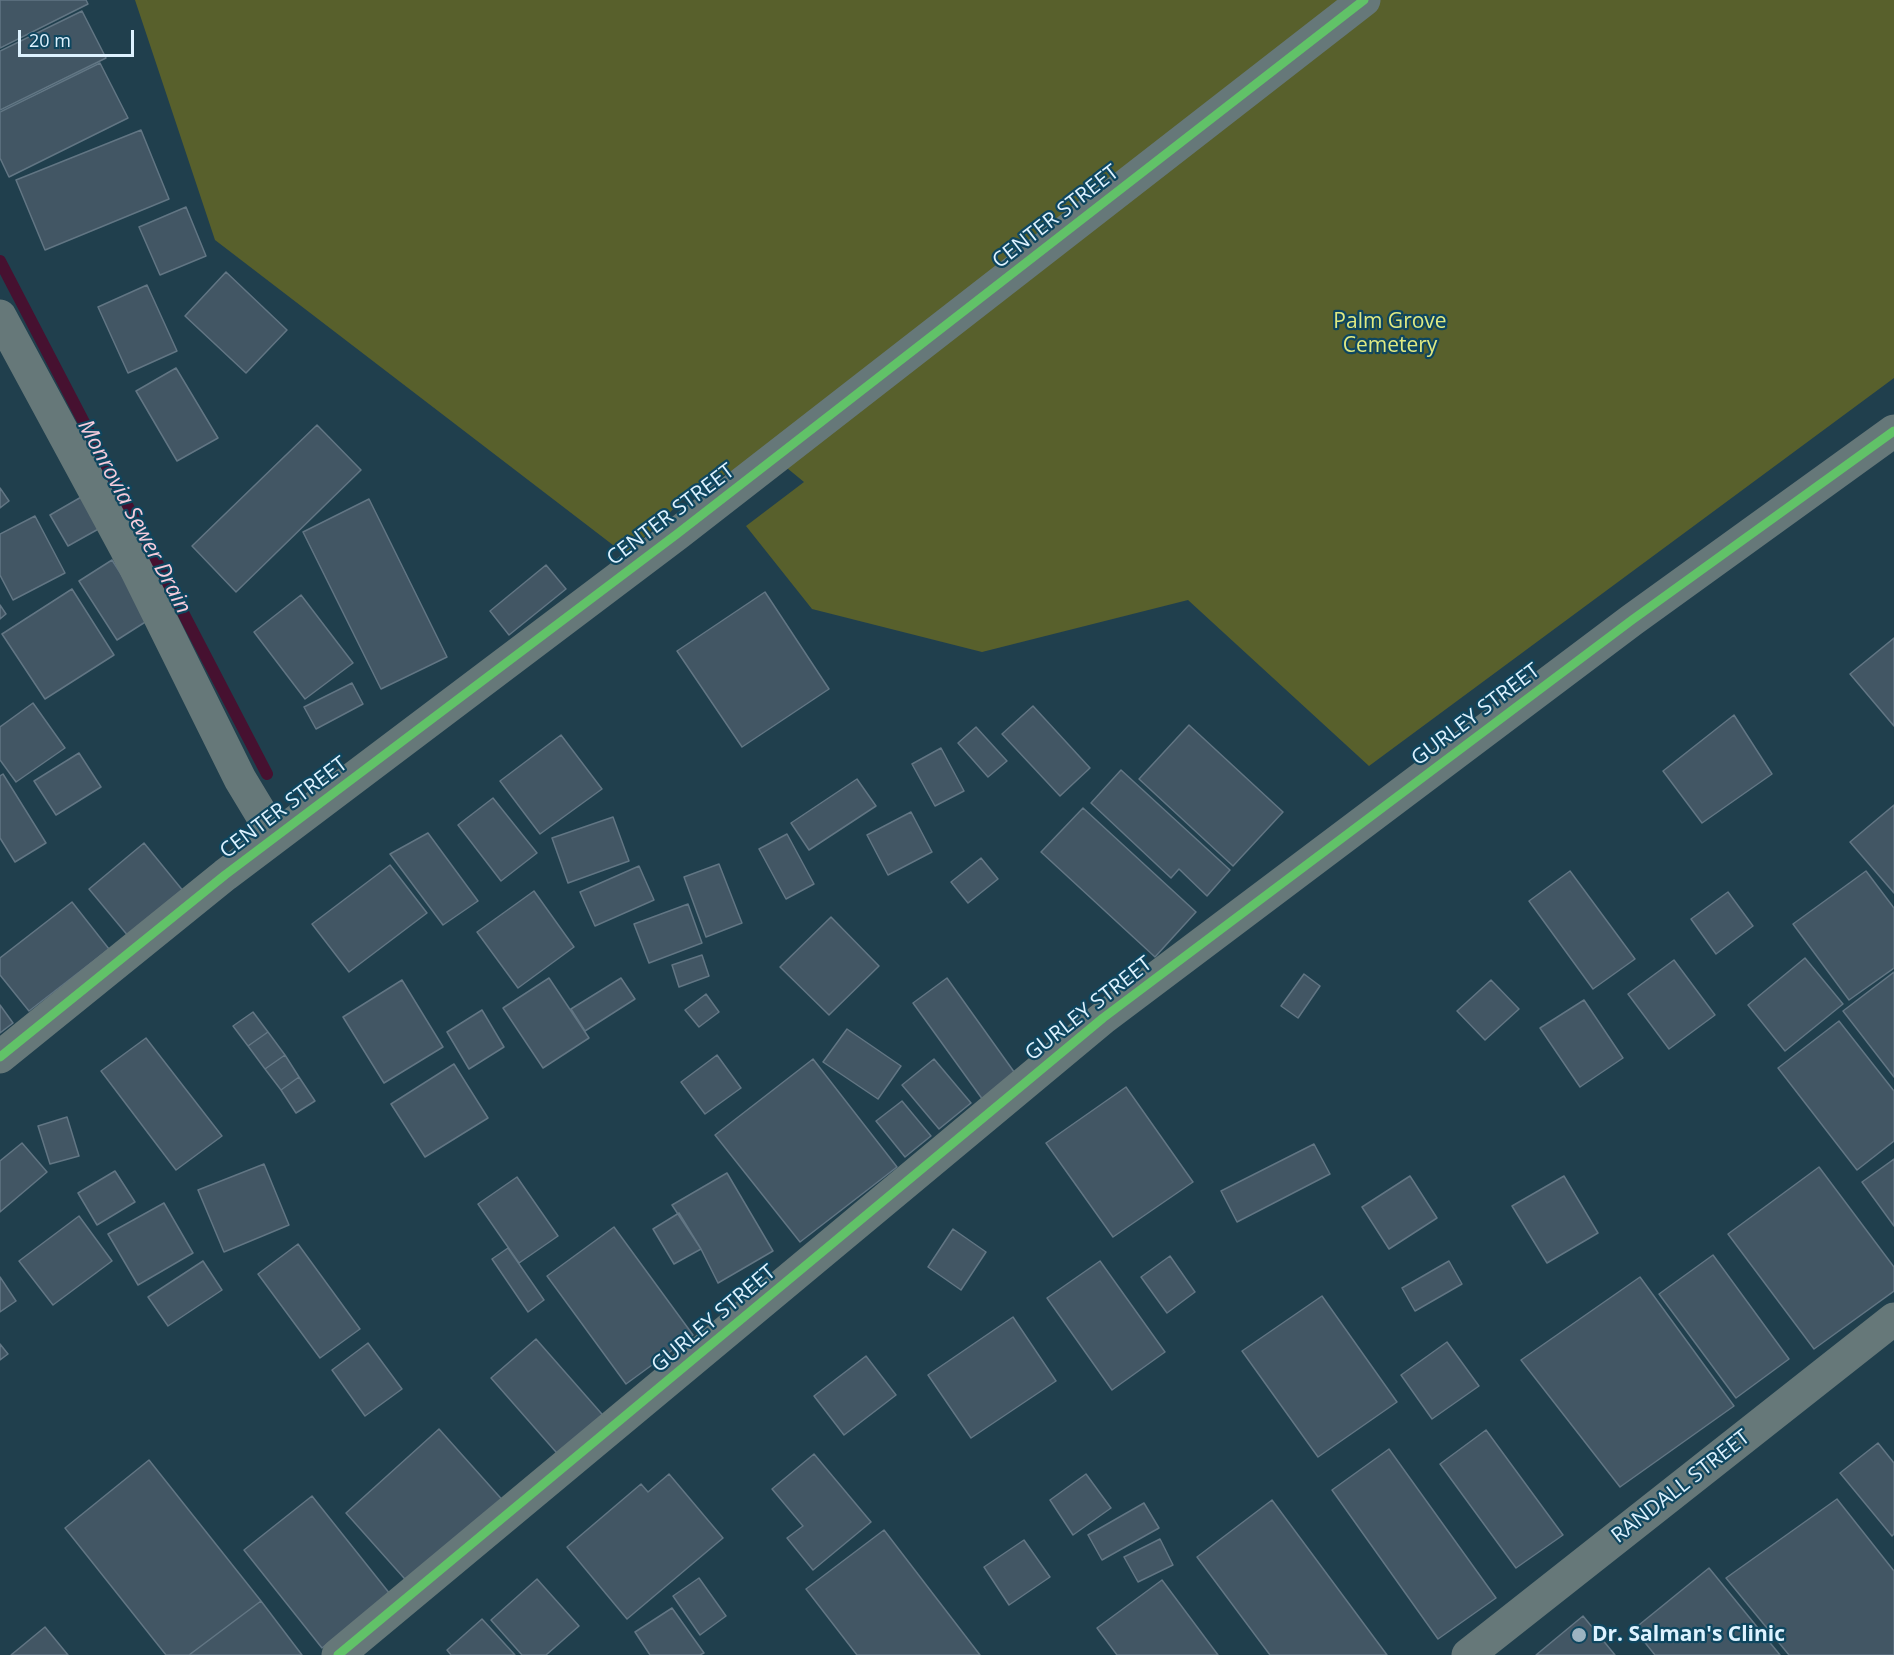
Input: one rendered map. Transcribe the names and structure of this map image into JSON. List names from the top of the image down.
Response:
{
  "streets": {
    "street": ["CENTER STREET", "GURLEY STREET", "RANDALL STREET"]
  },
  "water": ["Monrovia Sewer Drain"],
  "parks": ["Palm Grove Cemetery"],
  "places": ["Dr. Salman's Clinic"],
  "scale_bar": "20 m"
}
